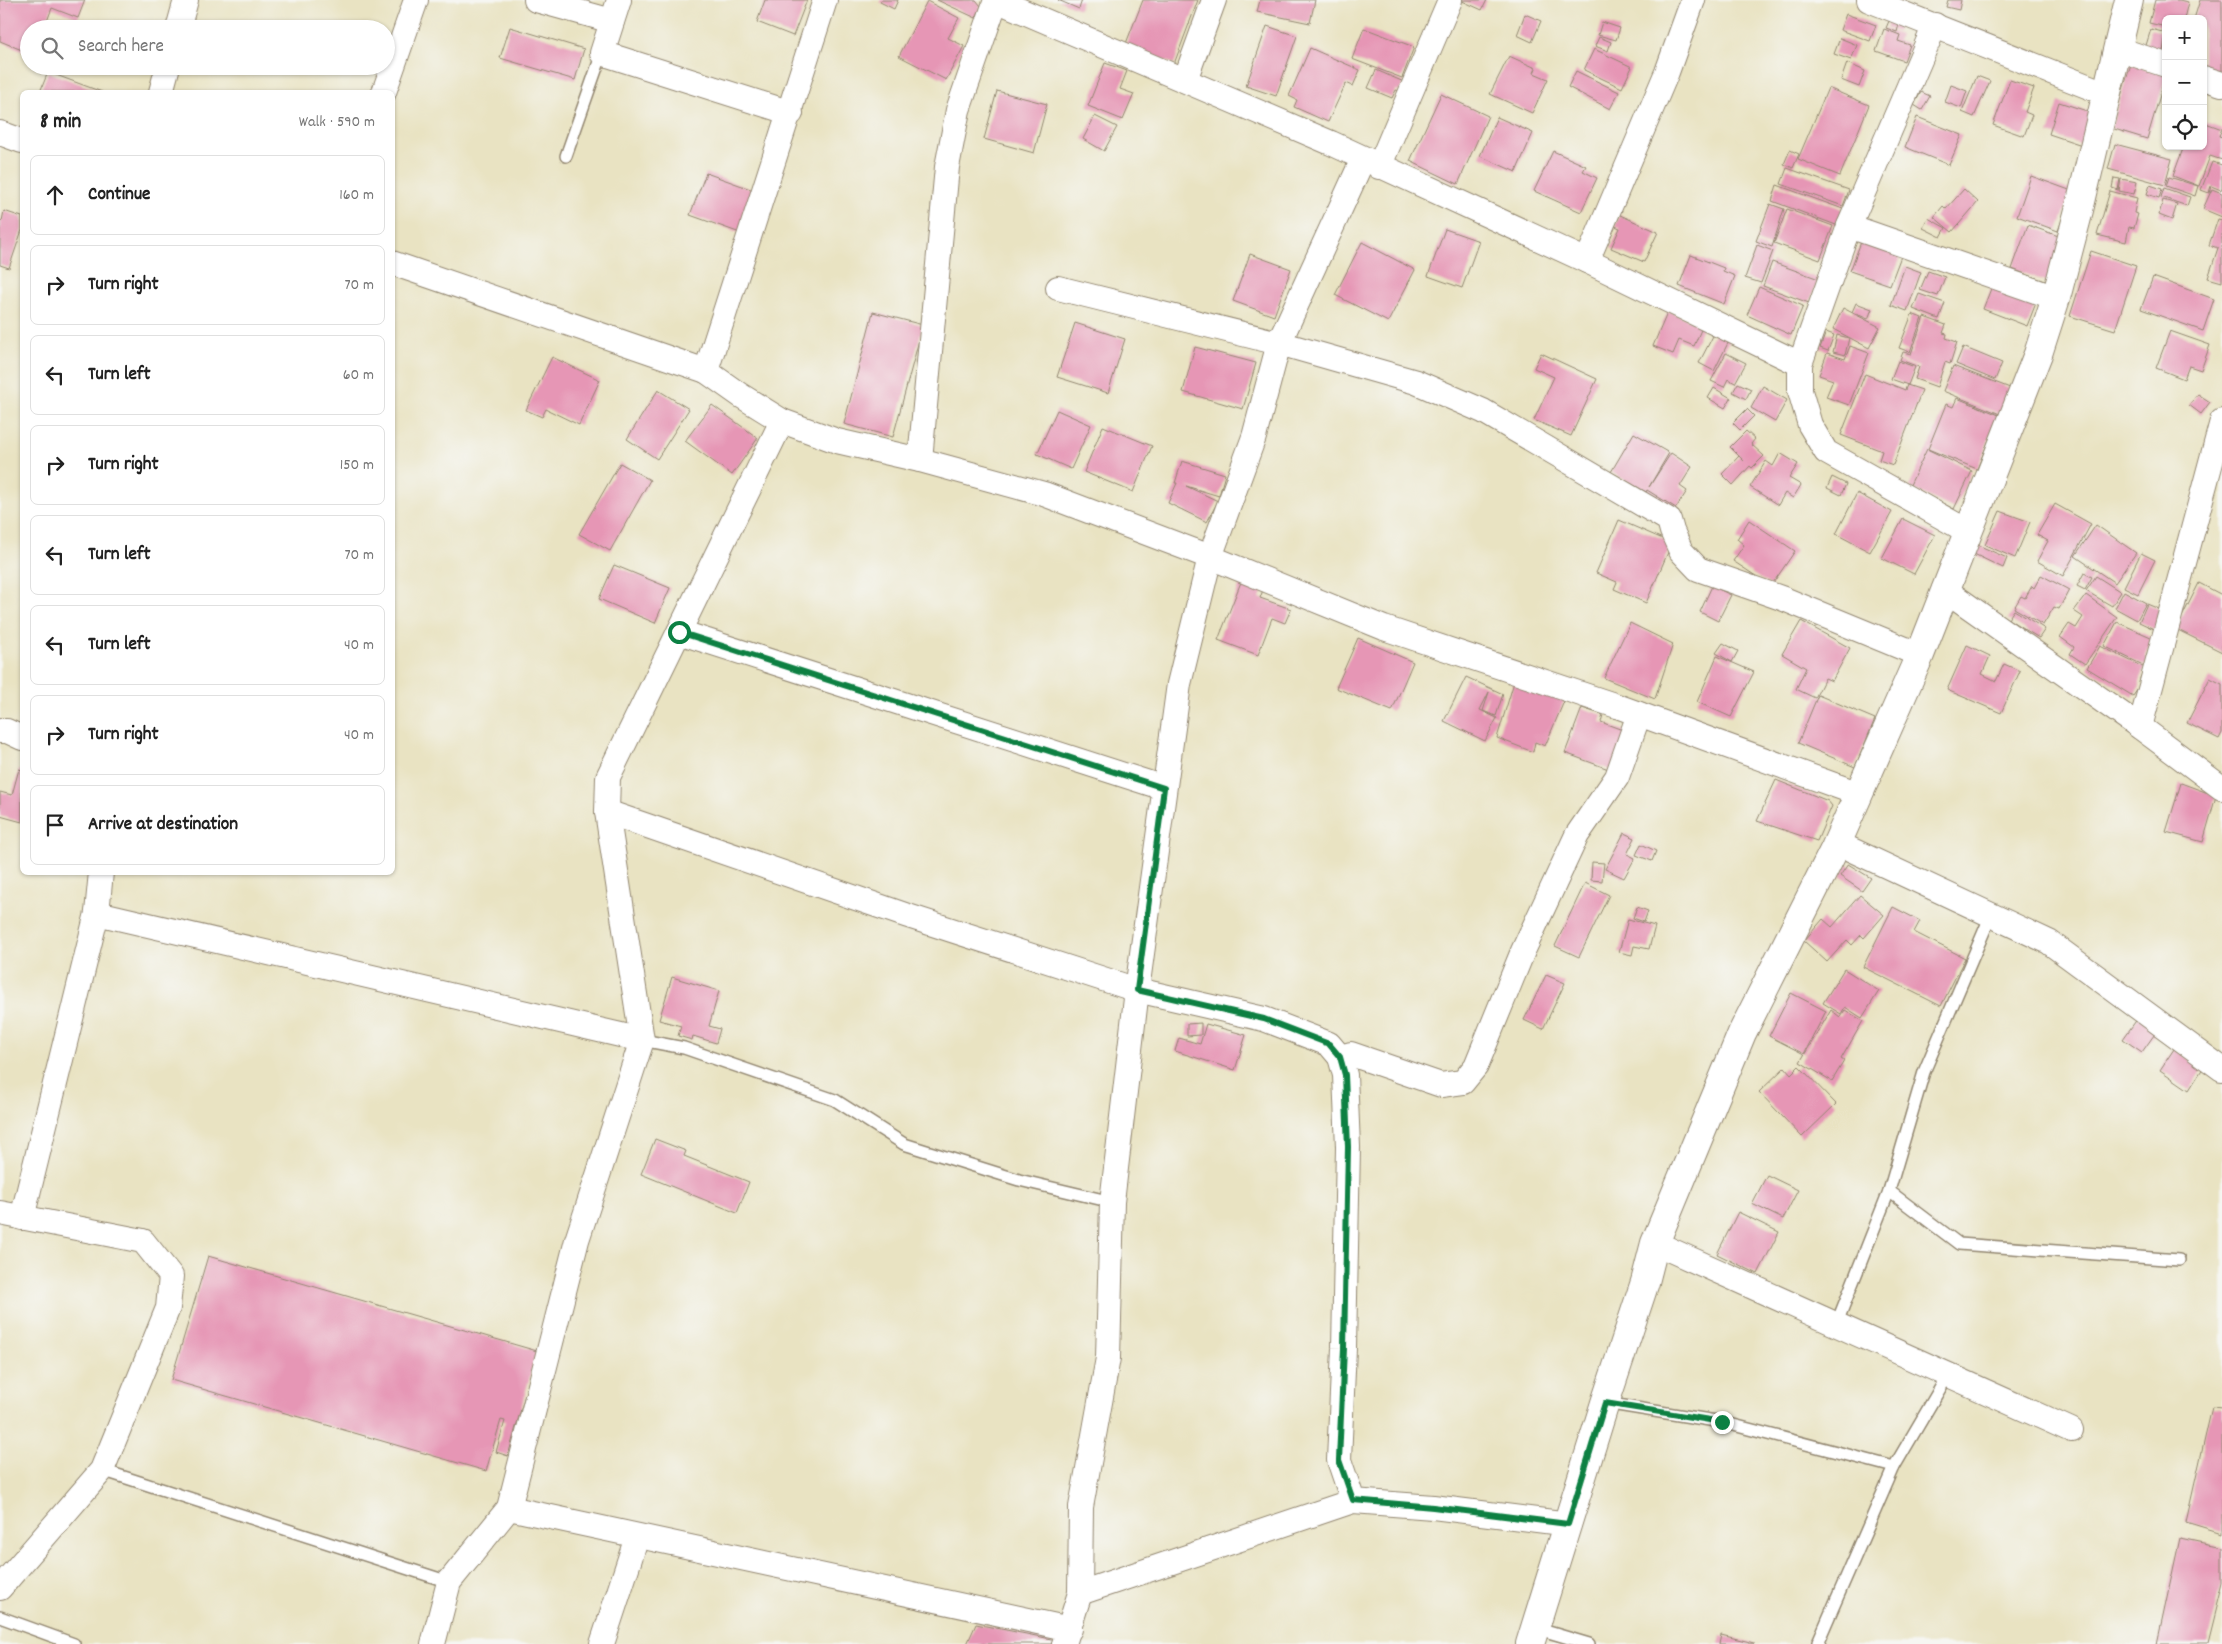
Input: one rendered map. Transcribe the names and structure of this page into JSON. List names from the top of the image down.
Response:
{
  "page": {
    "map_buttons": ["+", "−"],
    "search": "Search here",
    "heading": ["8 min", "Walk · 590 m"],
    "list": [
      ["Continue", "160 m"],
      ["Turn right", "70 m"],
      ["Turn left", "60 m"],
      ["Turn right", "150 m"],
      ["Turn left", "70 m"],
      ["Turn left", "40 m"],
      ["Turn right", "40 m"],
      "Arrive at destination"
    ]
  }
}
